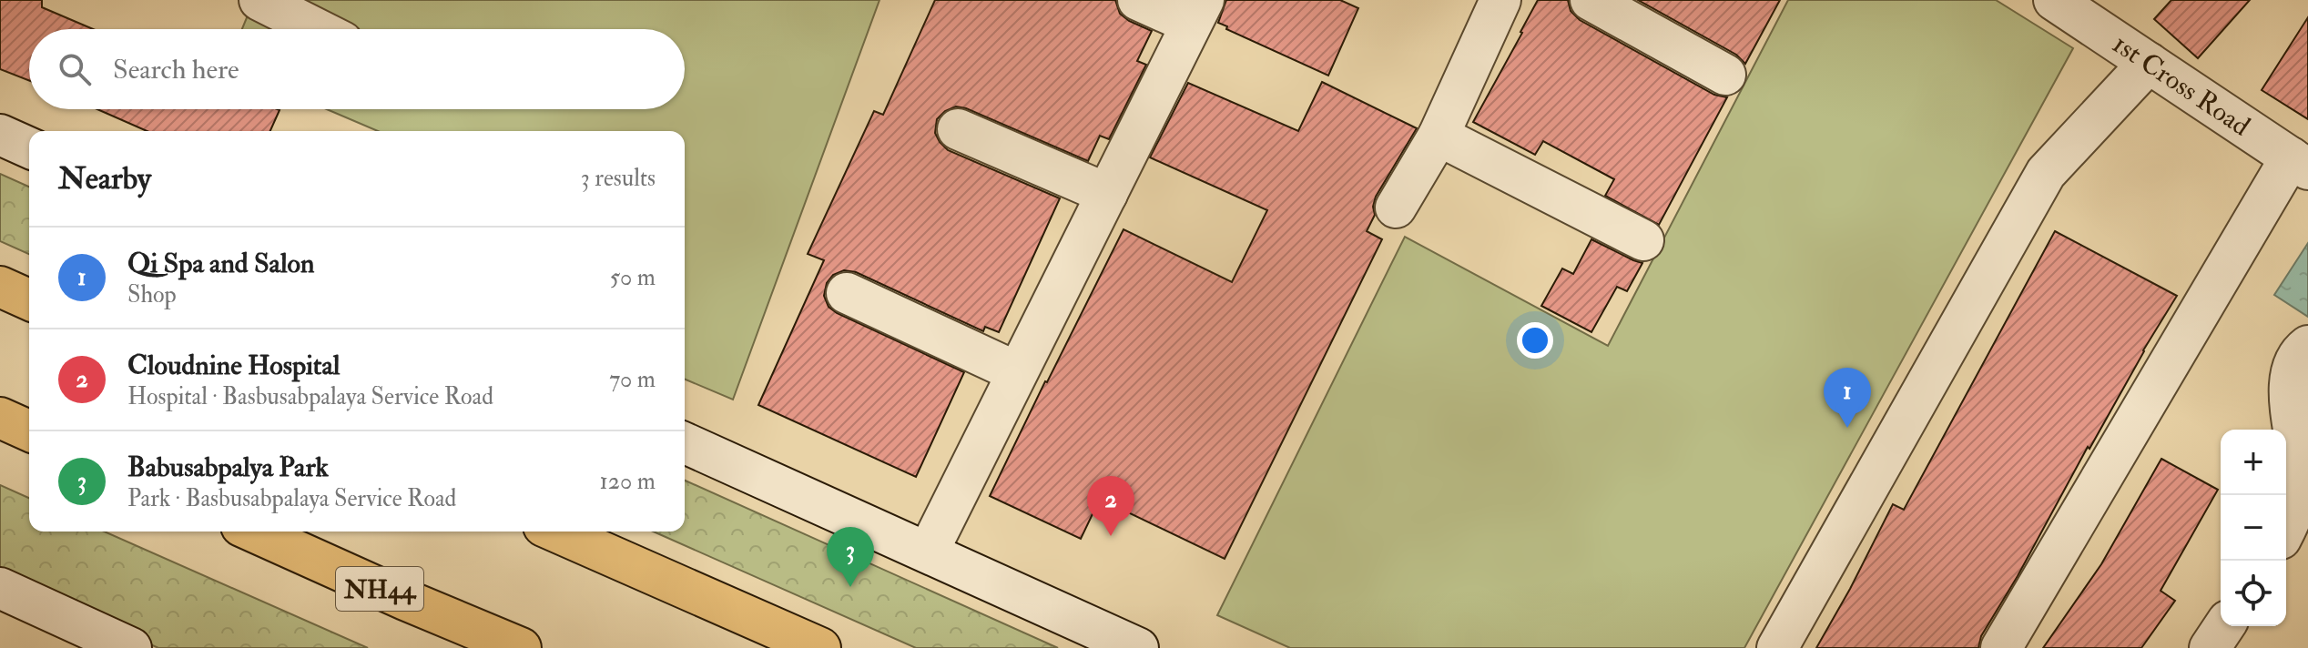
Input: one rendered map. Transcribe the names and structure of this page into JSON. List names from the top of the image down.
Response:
{
  "streets": {
    "highway": ["NH44"],
    "street": ["1st Cross Road"]
  },
  "page": {
    "search": "Search here",
    "heading": ["Nearby", "3 results"],
    "list": [
      {
        "mark": "1",
        "name": "Qi Spa and Salon",
        "note": "Shop",
        "value": "50 m"
      },
      {
        "mark": "2",
        "name": "Cloudnine Hospital",
        "note": "Hospital · Basbusabpalaya Service Road",
        "value": "70 m"
      },
      {
        "mark": "3",
        "name": "Babusabpalya Park",
        "note": "Park · Basbusabpalaya Service Road",
        "value": "120 m"
      }
    ],
    "pins": ["1", "2", "3"],
    "map_buttons": ["+", "−"]
  }
}
